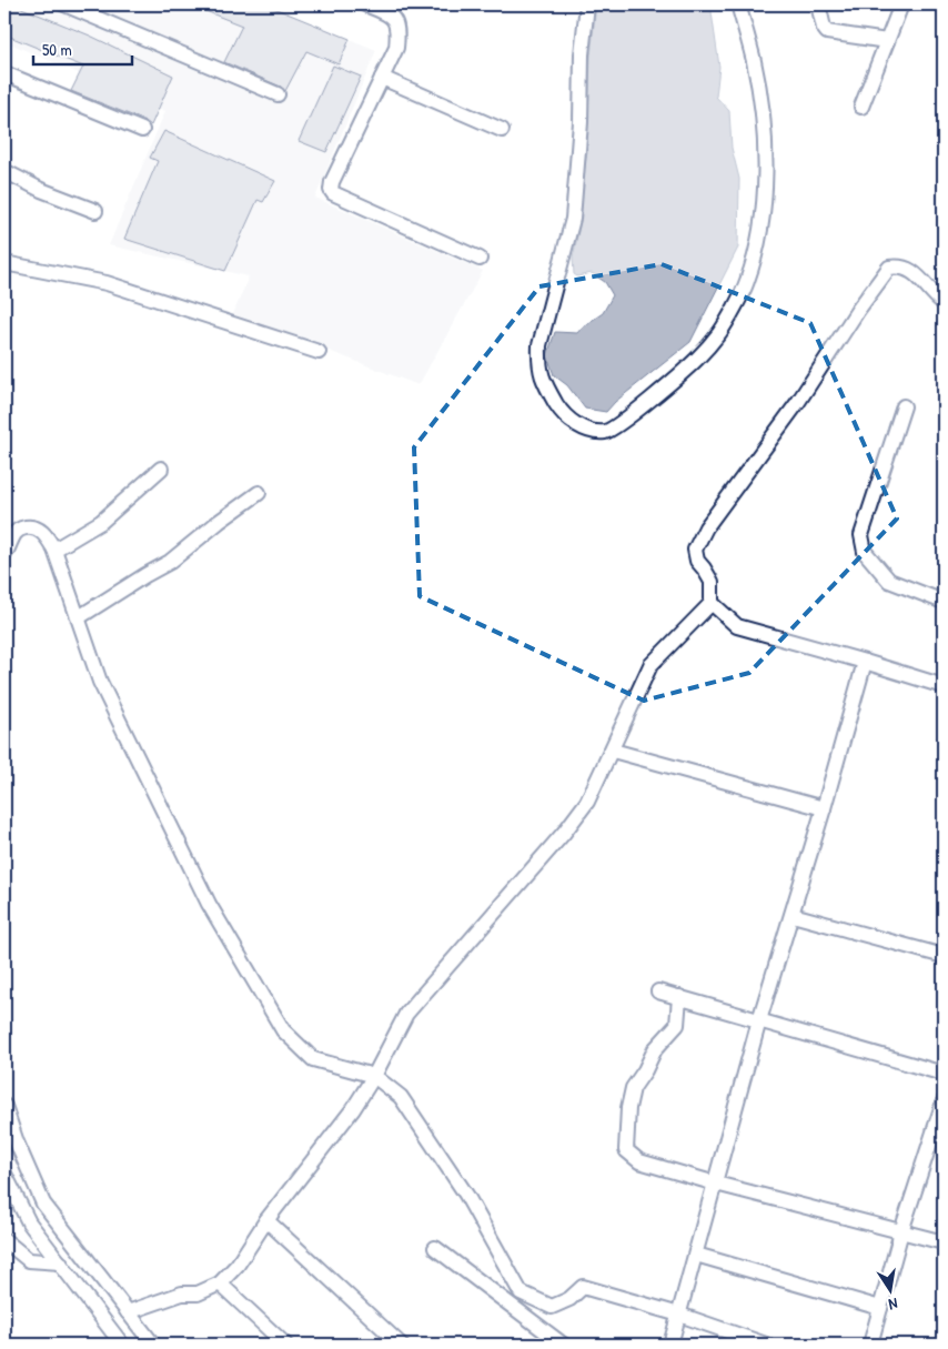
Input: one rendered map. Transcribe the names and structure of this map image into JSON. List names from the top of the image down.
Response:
{
  "scale_bar": "50 m",
  "north": "bottom"
}
